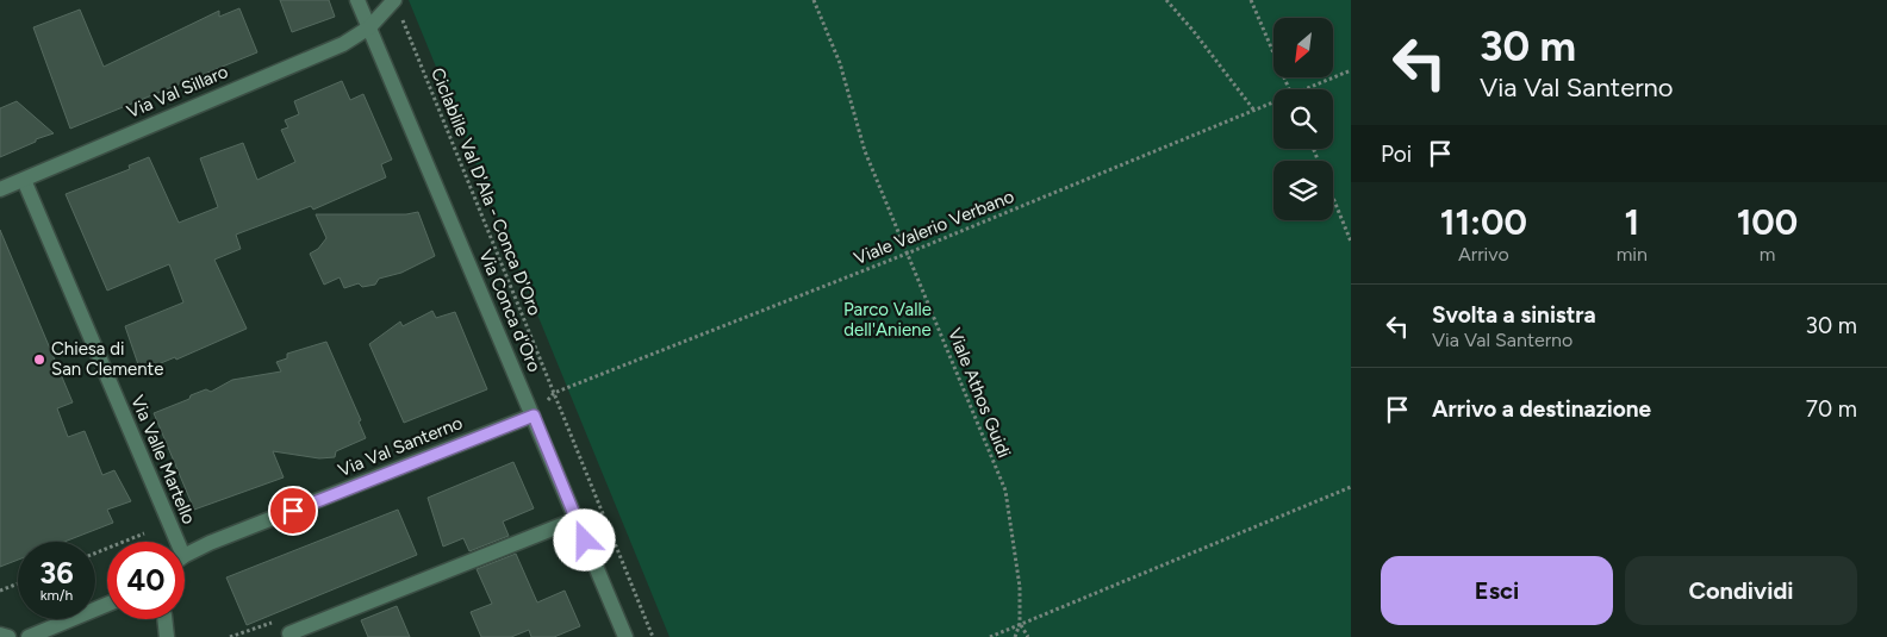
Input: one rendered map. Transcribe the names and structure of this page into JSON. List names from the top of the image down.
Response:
{
  "streets": {
    "street": [
      "Via Val Sillaro",
      "Via Conca d'Oro",
      "Via Val Santerno",
      "Via Valle Martello"
    ],
    "path": ["Ciclablile Val D'Ala - Conca D'Oro", "Viale Valerio Verbano", "Viale Athos Guidi"]
  },
  "crossings": [
    ["Via Val Sillaro", "Ciclablile Val D'Ala - Conca D'Oro"],
    ["Via Val Sillaro", "Via Conca d'Oro"],
    ["Via Val Sillaro", "Via Valle Martello"],
    ["Ciclablile Val D'Ala - Conca D'Oro", "Viale Valerio Verbano"],
    ["Viale Valerio Verbano", "Via Conca d'Oro"],
    ["Viale Valerio Verbano", "Viale Athos Guidi"],
    ["Viale Valerio Verbano", "Via Val Santerno"],
    ["Via Conca d'Oro", "Via Val Santerno"]
  ],
  "parks": ["Parco Valle dell'Aniene"],
  "places": ["Chiesa di San Clemente"],
  "north": "bottom left",
  "page": {
    "turn": ["30 m", "Via Val Santerno"],
    "then": "Poi",
    "eta": [
      "11:00",
      "Arrivo",
      "1",
      "min",
      "100",
      "m"
    ],
    "list": [
      {
        "name": "Svolta a sinistra",
        "note": "Via Val Santerno",
        "value": "30 m"
      },
      {
        "name": "Arrivo a destinazione",
        "value": "70 m"
      }
    ],
    "speed": "36 km/h",
    "limit": "40",
    "buttons": ["Esci", "Condividi"]
  }
}
